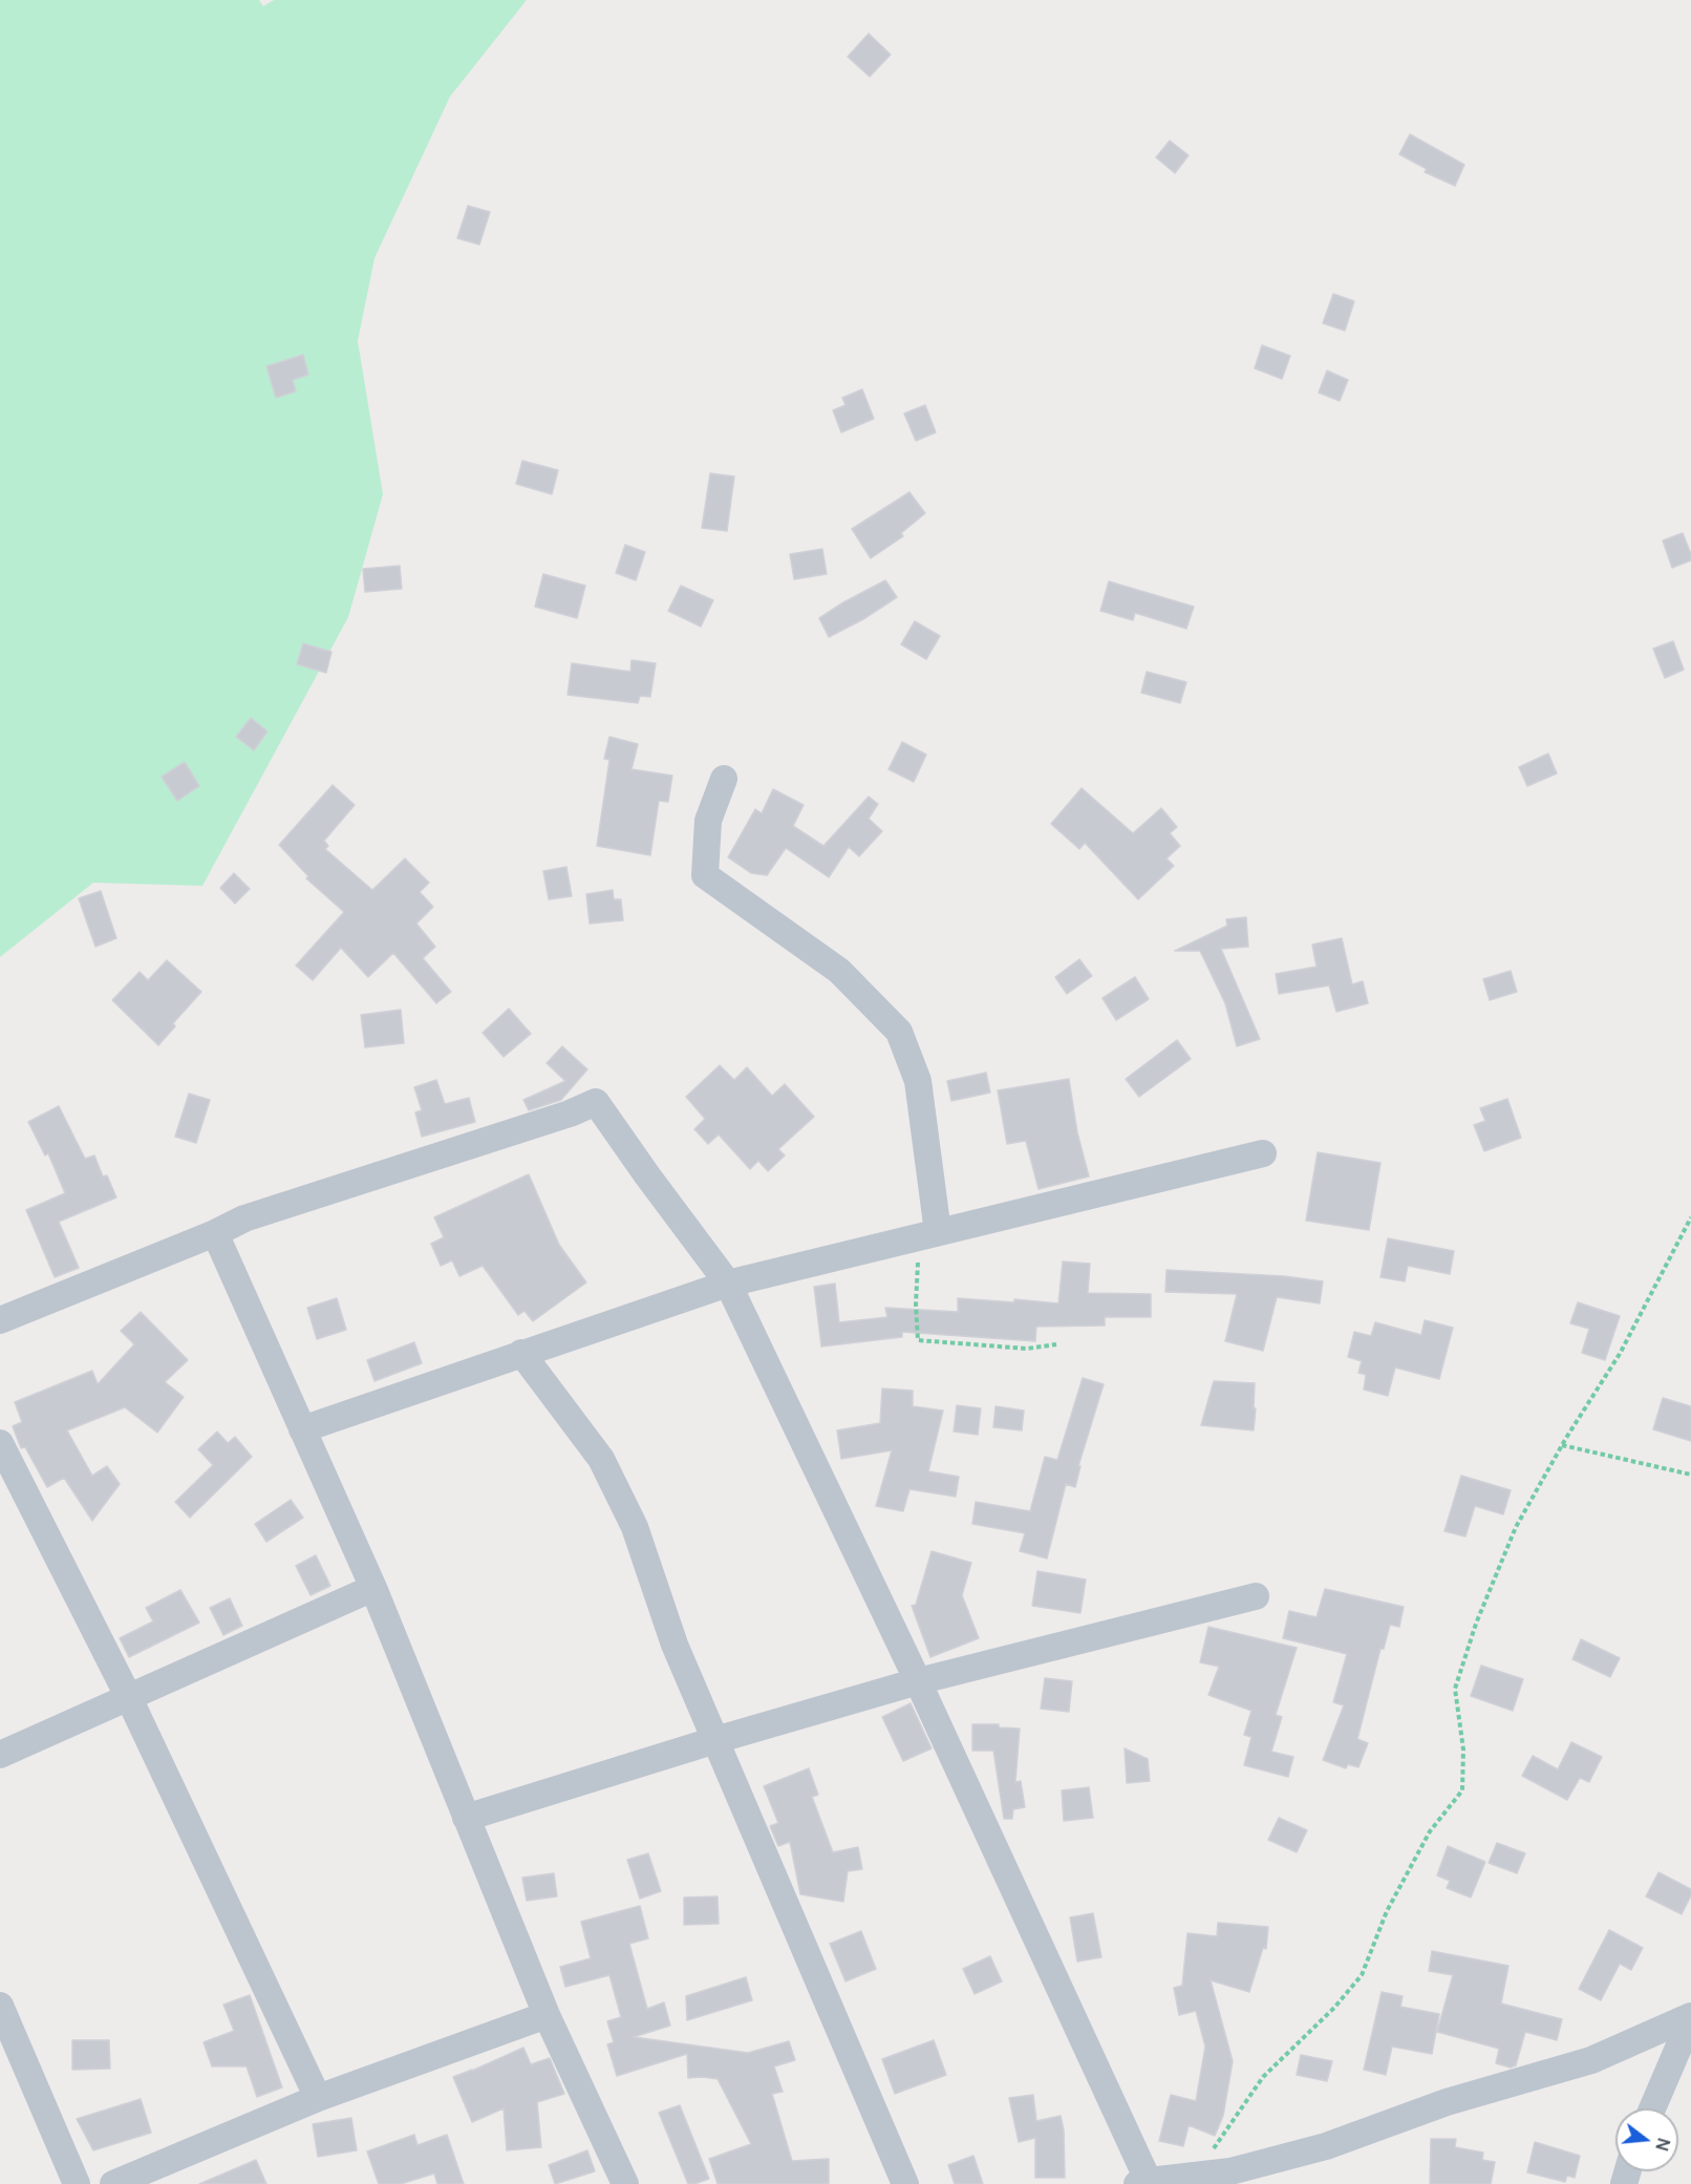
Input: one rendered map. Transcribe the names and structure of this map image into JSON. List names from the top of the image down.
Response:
{
  "north": "right"
}
